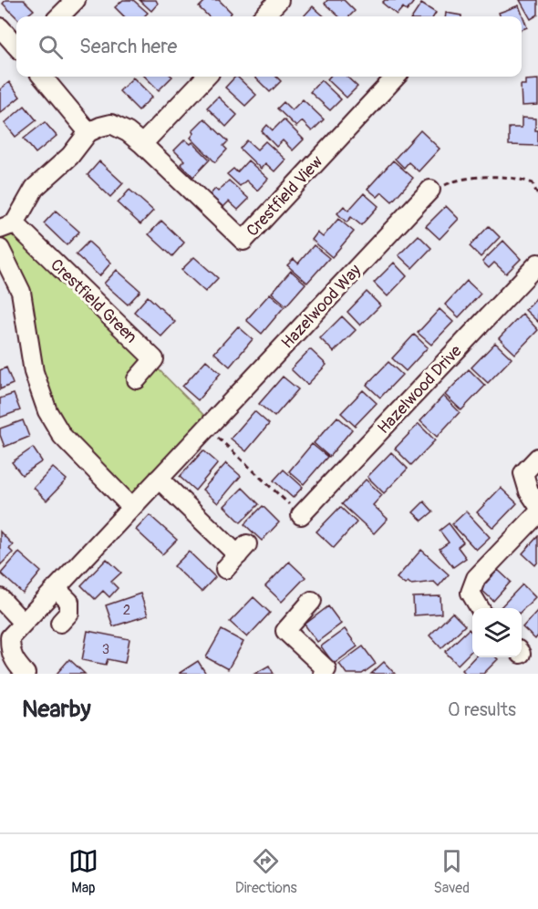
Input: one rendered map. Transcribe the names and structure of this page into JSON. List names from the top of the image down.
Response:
{
  "streets": {
    "street": [
      "Crestfield View",
      "Crestfield Green",
      "Hazelwood Way",
      "Hazelwood Drive"
    ]
  },
  "house_numbers": ["2", "3"],
  "page": {
    "search": "Search here",
    "heading": ["Nearby", "0 results"],
    "nav": ["Map", "Directions", "Saved"]
  }
}
